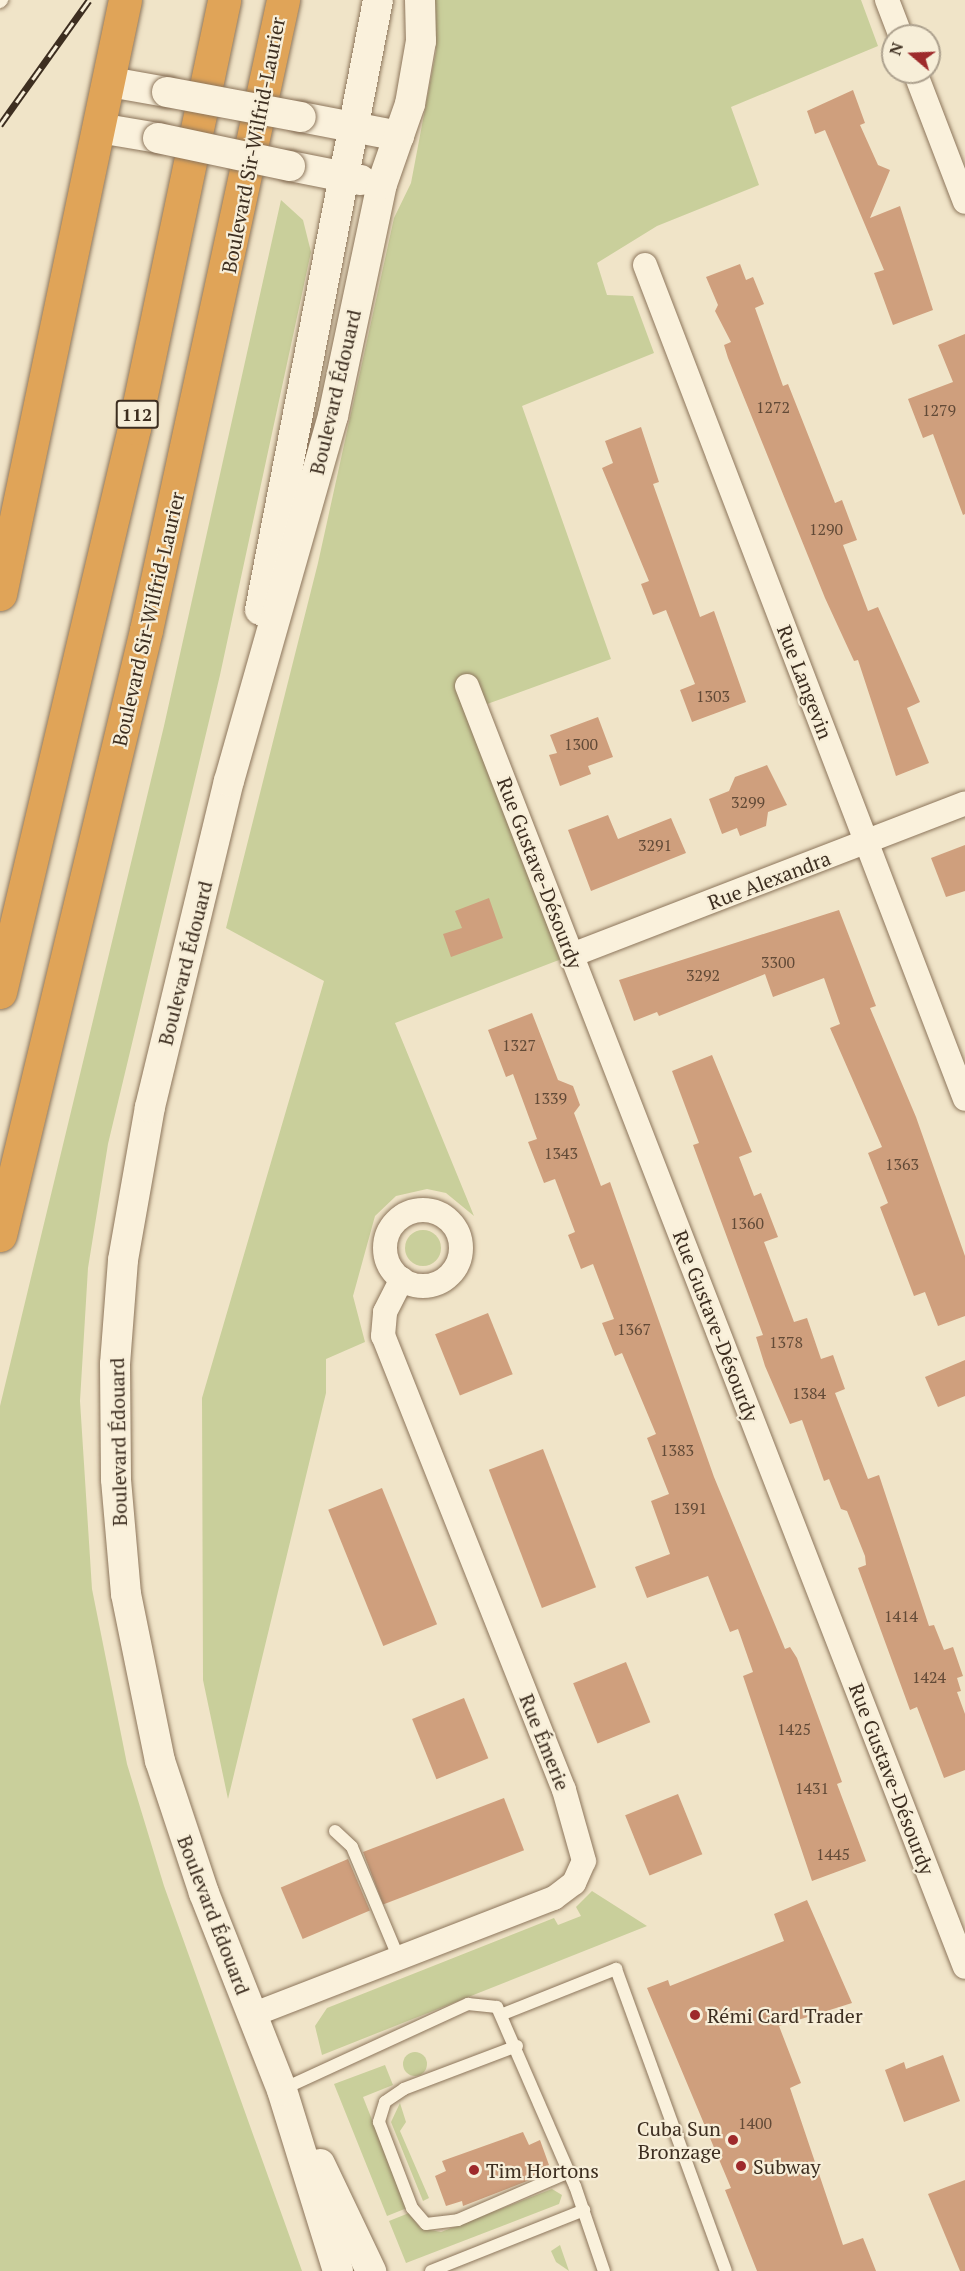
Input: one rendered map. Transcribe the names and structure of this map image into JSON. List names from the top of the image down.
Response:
{
  "streets": {
    "highway": ["Boulevard Sir-Wilfrid-Laurier", "112"],
    "street": [
      "Boulevard Édouard",
      "Rue Langevin",
      "Rue Gustave-Désourdy",
      "Rue Alexandra",
      "Rue Émerie"
    ]
  },
  "crossings": [
    ["Boulevard Édouard", "Rue Émerie"],
    ["Rue Langevin", "Rue Alexandra"],
    ["Rue Gustave-Désourdy", "Rue Alexandra"]
  ],
  "places": [
    "Rémi Card Trader",
    "Cuba Sun Bronzage",
    "Subway",
    "Tim Hortons"
  ],
  "house_numbers": [
    "1272",
    "1279",
    "1290",
    "1303",
    "1300",
    "3299",
    "3291",
    "3300",
    "3292",
    "1327",
    "1339",
    "1343",
    "1363",
    "1360",
    "1367",
    "1378",
    "1384",
    "1383",
    "1391",
    "1414",
    "1424",
    "1425",
    "1431",
    "1445",
    "1400"
  ],
  "north": "left"
}
